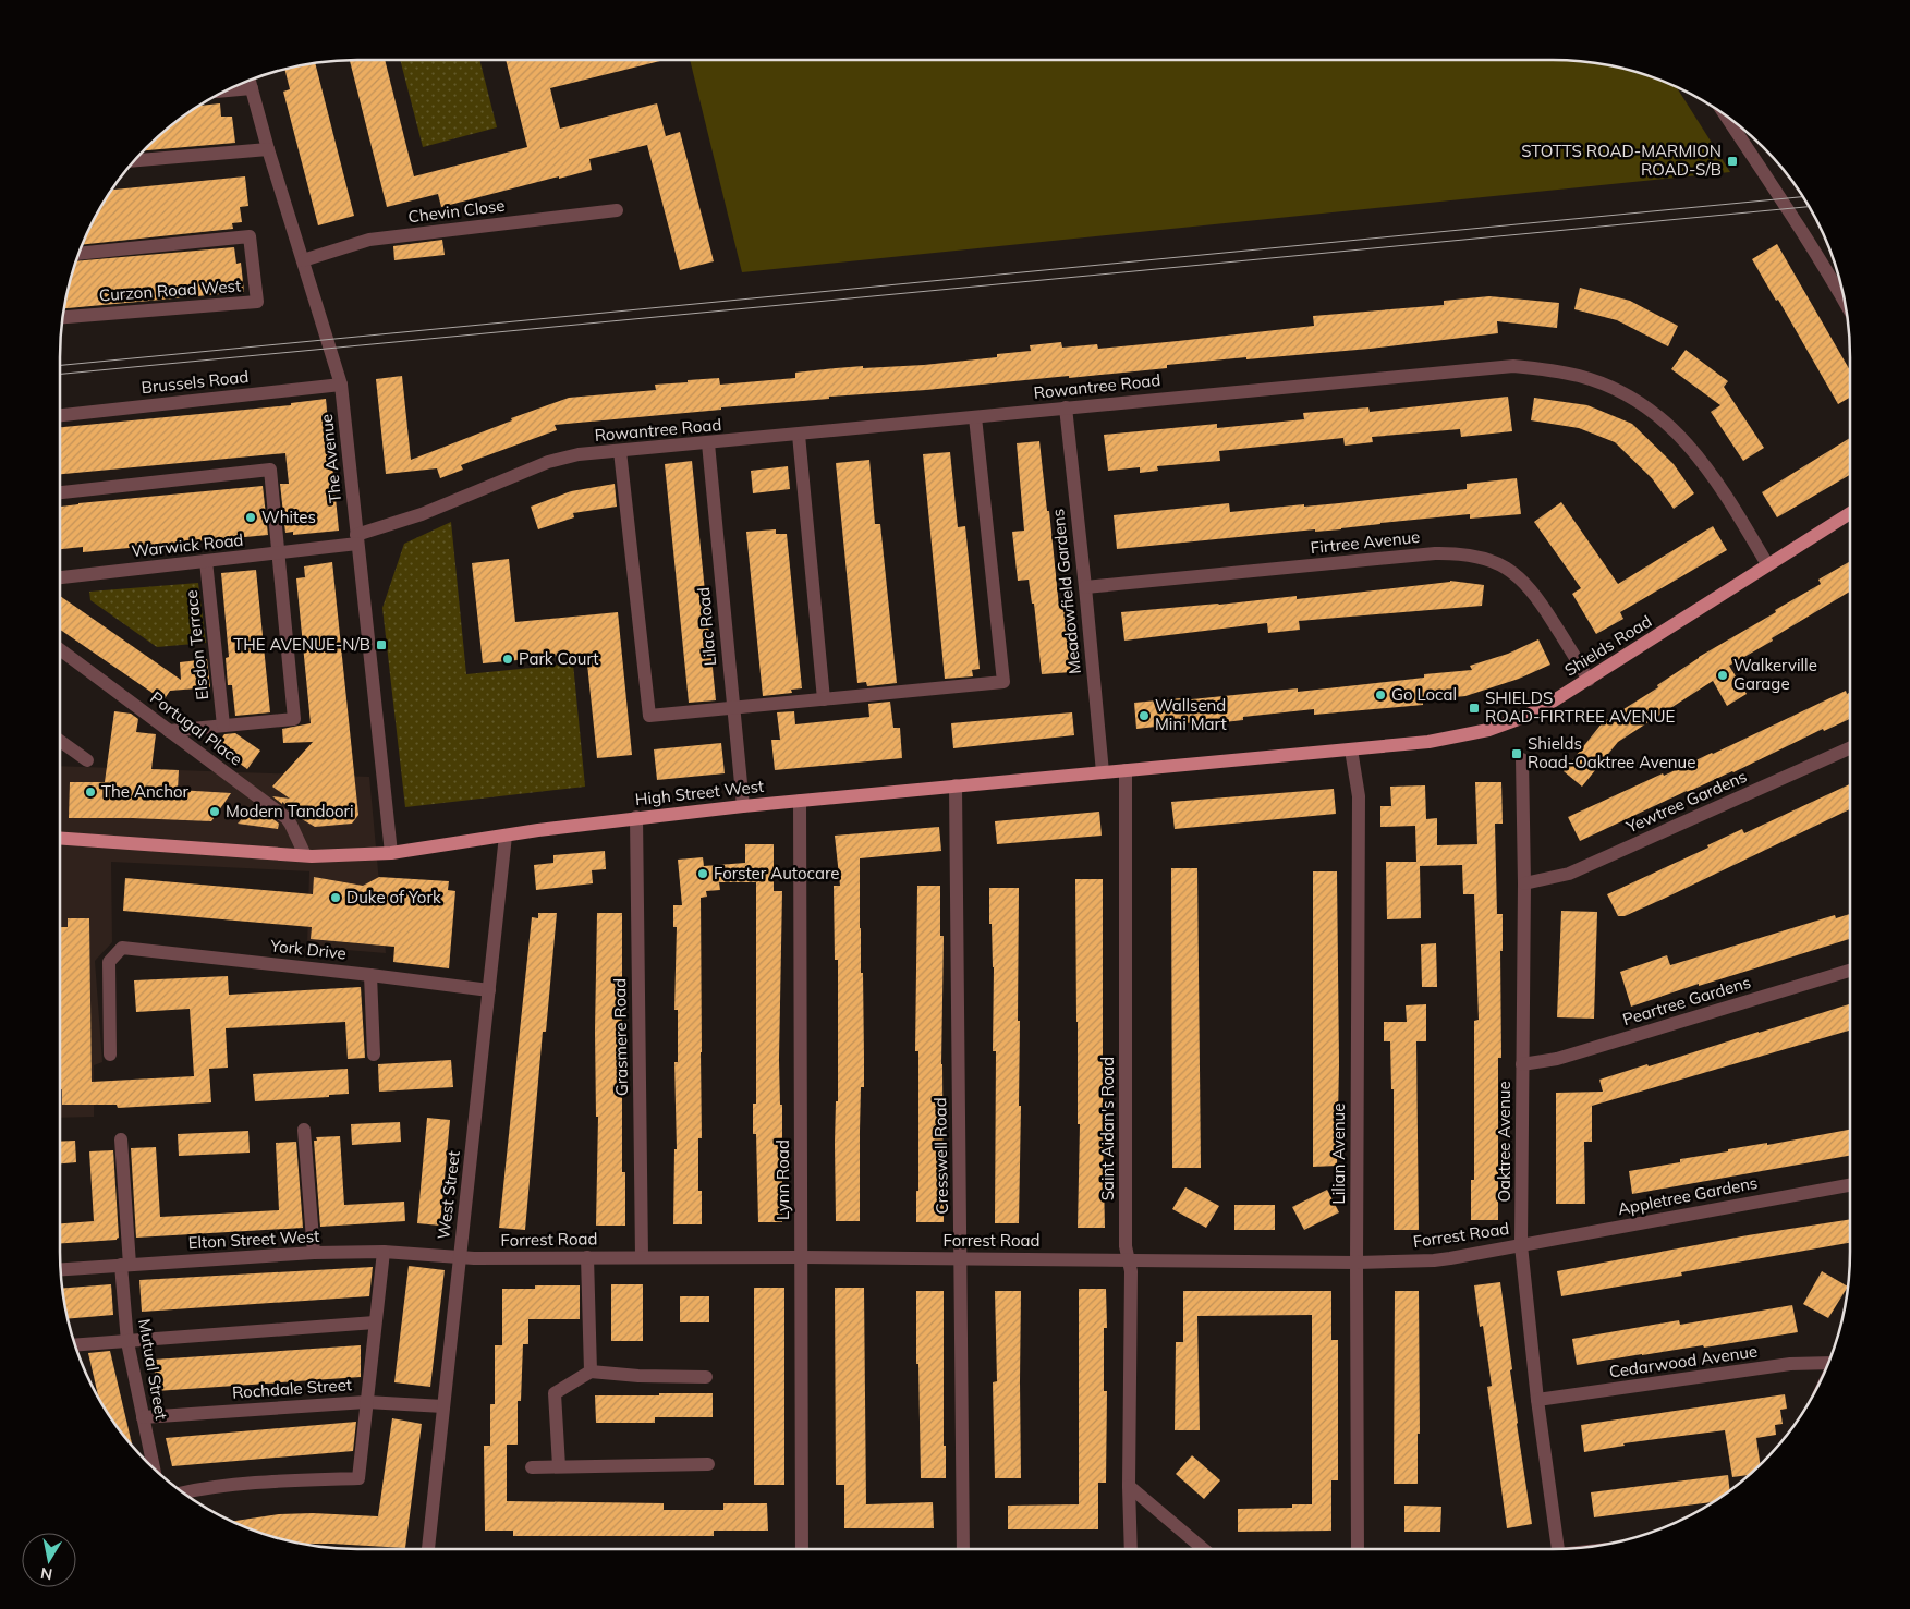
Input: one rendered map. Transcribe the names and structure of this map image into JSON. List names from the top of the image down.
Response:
{
  "streets": {
    "main road": ["Shields Road", "High Street West"],
    "street": [
      "Chevin Close",
      "Curzon Road West",
      "Brussels Road",
      "Rowantree Road",
      "The Avenue",
      "Firtree Avenue",
      "Warwick Road",
      "Meadowfield Gardens",
      "Lilac Road",
      "Elsdon Terrace",
      "Portugal Place",
      "Yewtree Gardens",
      "York Drive",
      "Peartree Gardens",
      "Grasmere Road",
      "Saint Aidan's Road",
      "Oaktree Avenue",
      "Lilian Avenue",
      "Cresswell Road",
      "Lynn Road",
      "West Street",
      "Appletree Gardens",
      "Forrest Road",
      "Elton Street West",
      "Cedarwood Avenue",
      "Mutual Street",
      "Rochdale Street"
    ]
  },
  "crossings": [
    ["Chevin Close", "The Avenue"],
    ["Brussels Road", "The Avenue"],
    ["Rowantree Road", "The Avenue"],
    ["Rowantree Road", "Warwick Road"],
    ["Rowantree Road", "Meadowfield Gardens"],
    ["Rowantree Road", "Lilac Road"],
    ["Rowantree Road", "Shields Road"],
    ["The Avenue", "Warwick Road"],
    ["The Avenue", "High Street West"],
    ["Firtree Avenue", "Meadowfield Gardens"],
    ["Firtree Avenue", "Shields Road"],
    ["Warwick Road", "Elsdon Terrace"],
    ["Meadowfield Gardens", "High Street West"],
    ["Lilac Road", "High Street West"],
    ["Shields Road", "High Street West"],
    ["Shields Road", "Lilian Avenue"],
    ["Portugal Place", "High Street West"],
    ["High Street West", "Grasmere Road"],
    ["High Street West", "Saint Aidan's Road"],
    ["High Street West", "Lilian Avenue"],
    ["High Street West", "Cresswell Road"],
    ["High Street West", "Lynn Road"],
    ["High Street West", "West Street"],
    ["Yewtree Gardens", "Oaktree Avenue"],
    ["York Drive", "West Street"],
    ["Peartree Gardens", "Oaktree Avenue"],
    ["Grasmere Road", "Forrest Road"],
    ["Saint Aidan's Road", "Forrest Road"],
    ["Oaktree Avenue", "Appletree Gardens"],
    ["Oaktree Avenue", "Forrest Road"],
    ["Oaktree Avenue", "Cedarwood Avenue"],
    ["Lilian Avenue", "Forrest Road"],
    ["Cresswell Road", "Forrest Road"],
    ["Lynn Road", "Forrest Road"],
    ["West Street", "Forrest Road"],
    ["West Street", "Elton Street West"],
    ["West Street", "Rochdale Street"],
    ["Appletree Gardens", "Forrest Road"],
    ["Forrest Road", "Elton Street West"],
    ["Elton Street West", "Mutual Street"],
    ["Mutual Street", "Rochdale Street"]
  ],
  "places": {
    "transit": [
      "STOTTS ROAD-MARMION ROAD-S/B",
      "THE AVENUE-N/B",
      "SHIELDS ROAD-FIRTREE AVENUE",
      "Shields Road-Oaktree Avenue"
    ],
    "other": [
      "Whites",
      "Park Court",
      "Walkerville Garage",
      "Go Local",
      "Wallsend Mini Mart",
      "The Anchor",
      "Modern Tandoori",
      "Forster Autocare",
      "Duke of York"
    ]
  },
  "north": "bottom"
}
